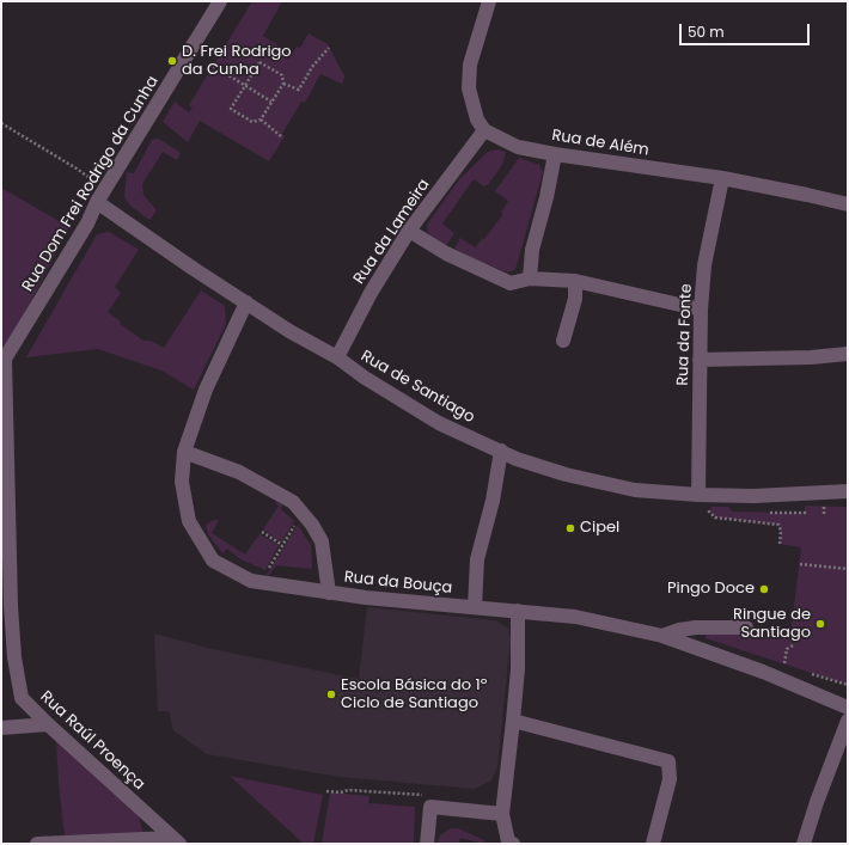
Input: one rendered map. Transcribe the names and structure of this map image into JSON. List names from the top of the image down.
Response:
{
  "streets": {
    "street": [
      "Rua de Além",
      "Rua Dom Frei Rodrigo da Cunha",
      "Rua da Lameira",
      "Rua da Fonte",
      "Rua de Santiago",
      "Rua da Bouça",
      "Rua Raúl Proença"
    ]
  },
  "crossings": [
    ["Rua de Além", "Rua da Lameira"],
    ["Rua de Além", "Rua da Fonte"],
    ["Rua Dom Frei Rodrigo da Cunha", "Rua de Santiago"],
    ["Rua Dom Frei Rodrigo da Cunha", "Rua Raúl Proença"],
    ["Rua da Lameira", "Rua de Santiago"],
    ["Rua da Fonte", "Rua de Santiago"],
    ["Rua de Santiago", "Rua da Bouça"]
  ],
  "places": [
    "D. Frei Rodrigo da Cunha",
    "Cipel",
    "Pingo Doce",
    "Ringue de Santiago",
    "Escola Básica do 1º Ciclo de Santiago"
  ],
  "scale_bar": "50 m"
}
